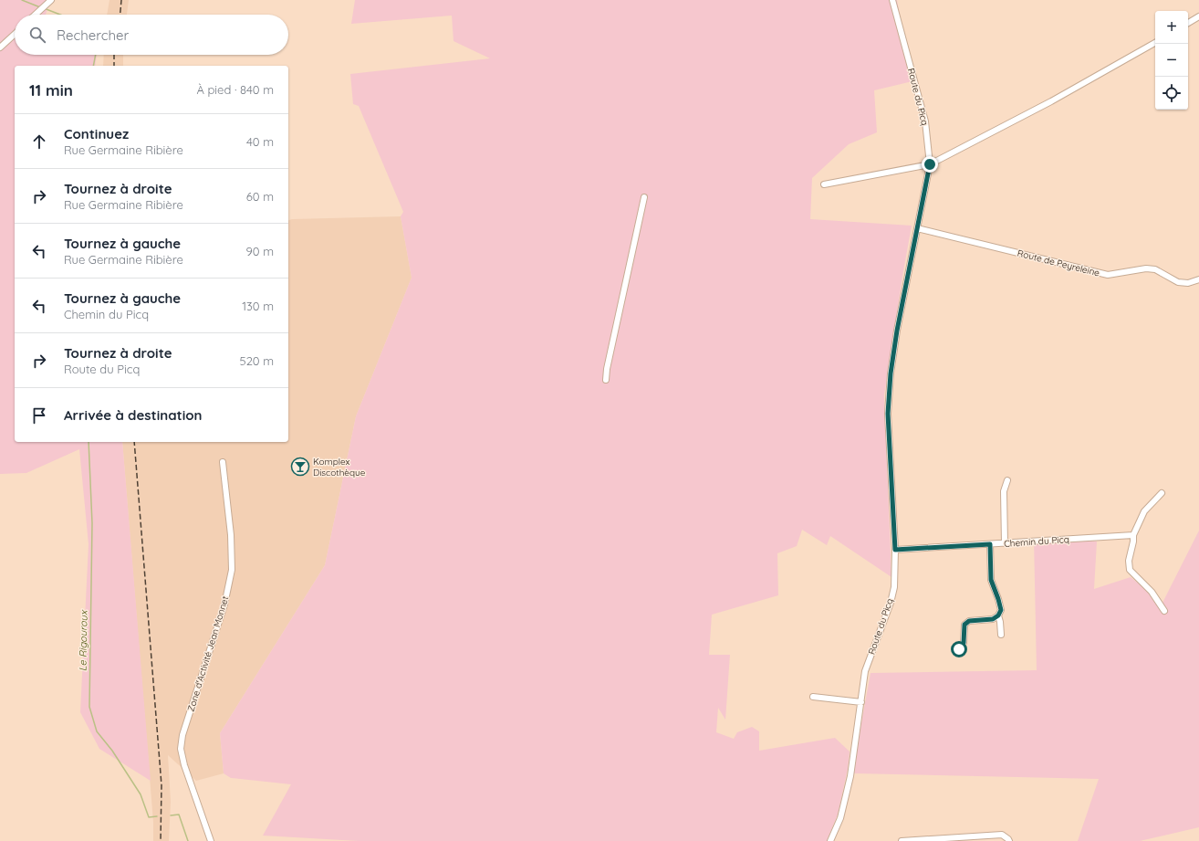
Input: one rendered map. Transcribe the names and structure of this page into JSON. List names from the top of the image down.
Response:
{
  "streets": {
    "street": [
      "Route du Picq",
      "Route de Peyreleine",
      "Chemin du Picq",
      "Zone d'Activité Jean Monnet"
    ]
  },
  "crossings": [
    ["Route du Picq", "Route de Peyreleine"],
    ["Route du Picq", "Chemin du Picq"]
  ],
  "water": ["Le Rigouroux"],
  "places": {
    "bar": ["Komplex Discothèque"]
  },
  "page": {
    "map_buttons": ["+", "−"],
    "search": "Rechercher",
    "heading": ["11 min", "À pied · 840 m"],
    "list": [
      ["Continuez", "Rue Germaine Ribière", "40 m"],
      ["Tournez à droite", "Rue Germaine Ribière", "60 m"],
      ["Tournez à gauche", "Rue Germaine Ribière", "90 m"],
      ["Tournez à gauche", "Chemin du Picq", "130 m"],
      ["Tournez à droite", "Route du Picq", "520 m"],
      "Arrivée à destination"
    ]
  }
}
